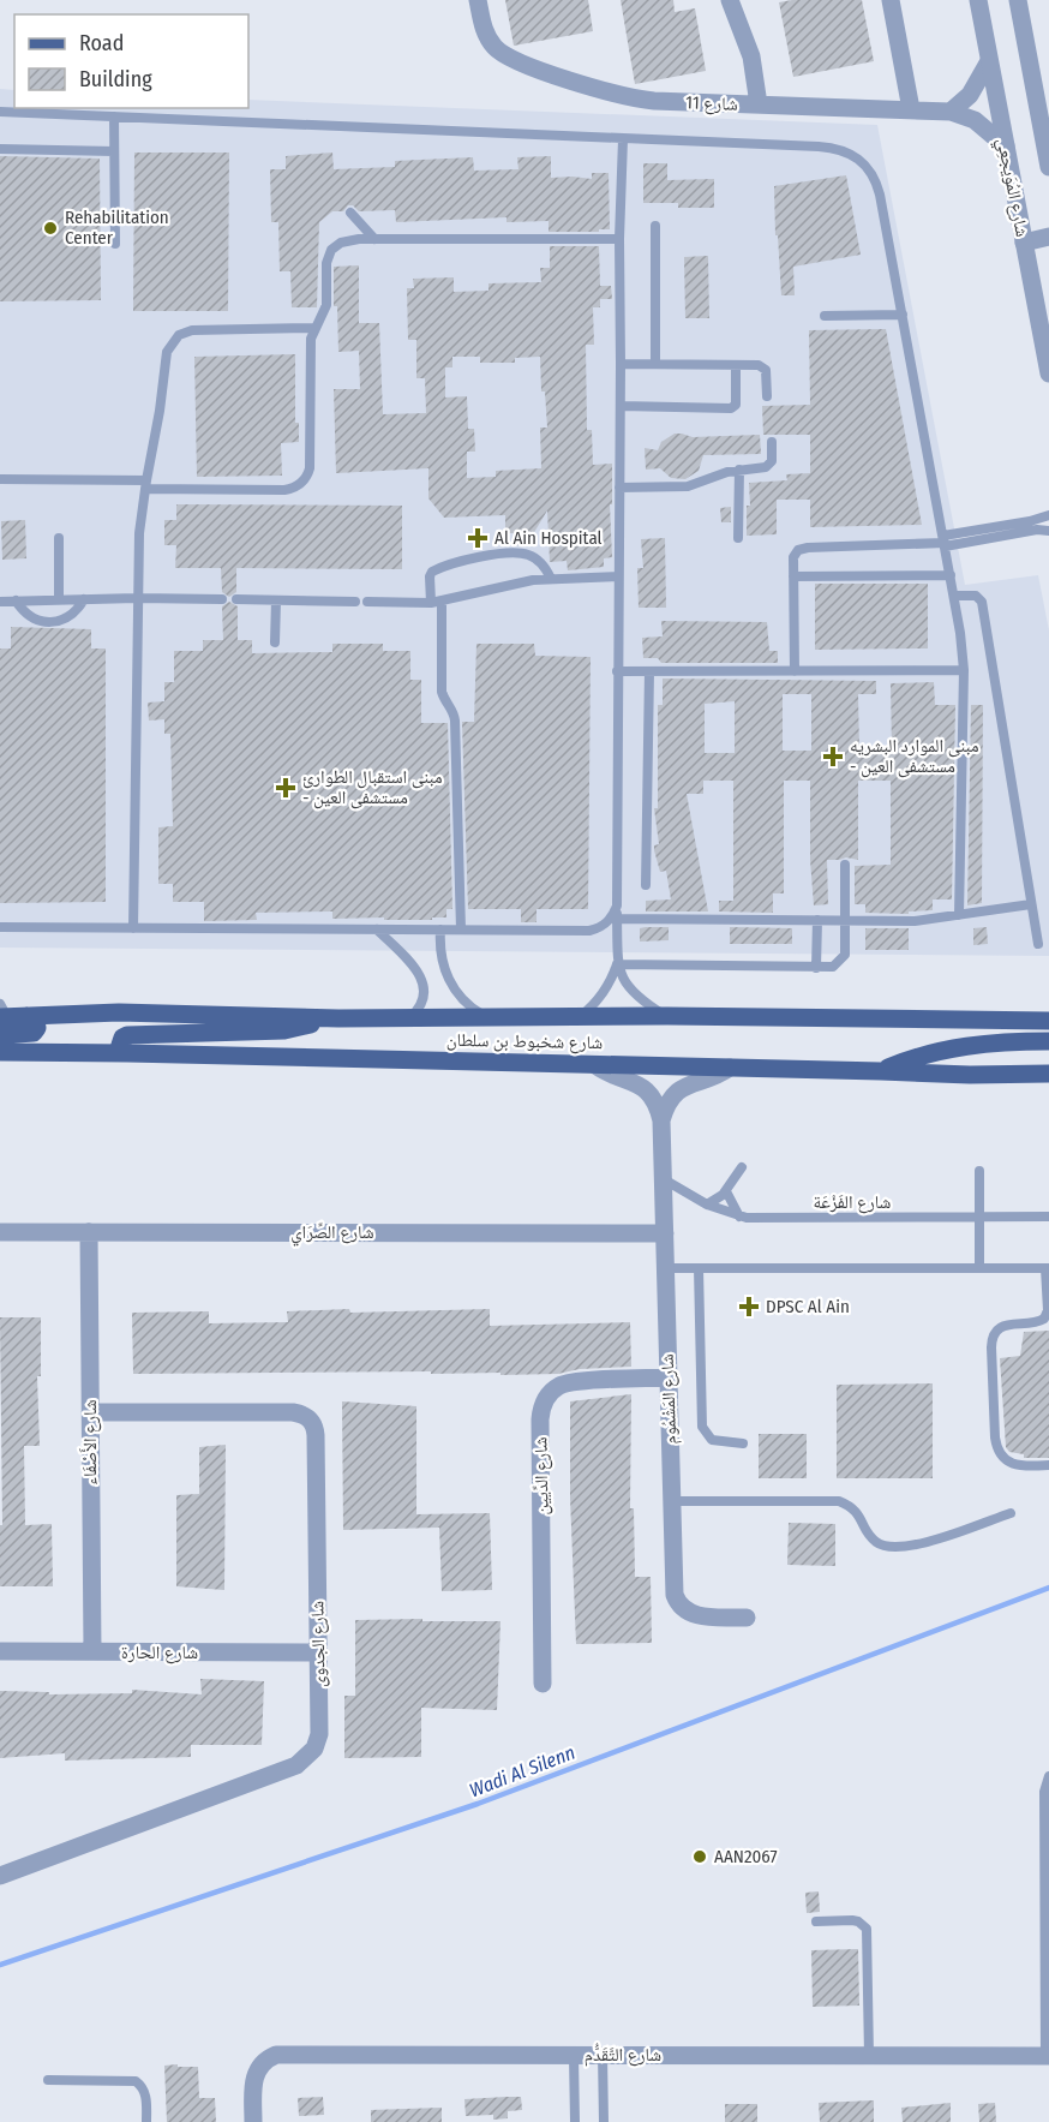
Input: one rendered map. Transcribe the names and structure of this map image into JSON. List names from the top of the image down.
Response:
{
  "streets": {
    "main road": ["شارع شخبوط بن سلطان"],
    "street": [
      "شارع 11",
      "شارع المُوَيجعِي",
      "شارع الصِّرَاي",
      "شارع المَشْمُوم",
      "شارع الأَصْفَاء",
      "شارع الدِّيين",
      "شارع الجدوى",
      "شارع الحارة",
      "شارع التَّقَدُّم"
    ],
    "lane": ["شارع الفَزْعَة"]
  },
  "crossings": [
    ["شارع شخبوط بن سلطان", "شارع المَشْمُوم"],
    ["شارع الفَزْعَة", "شارع المَشْمُوم"],
    ["شارع الصِّرَاي", "شارع المَشْمُوم"],
    ["شارع الصِّرَاي", "شارع الأَصْفَاء"],
    ["شارع المَشْمُوم", "شارع الدِّيين"],
    ["شارع الأَصْفَاء", "شارع الجدوى"],
    ["شارع الأَصْفَاء", "شارع الحارة"],
    ["شارع الجدوى", "شارع الحارة"]
  ],
  "water": ["Wadi Al Silenn"],
  "places": {
    "other": ["Rehabilitation Center", "AAN2067"],
    "health": [
      "Al Ain Hospital",
      "مبنى الموارد البشريه - مستشفى العين",
      "مبنى استقبال الطوارئ - مستشفى العين",
      "DPSC Al Ain"
    ]
  },
  "legend": ["Road", "Building"]
}
